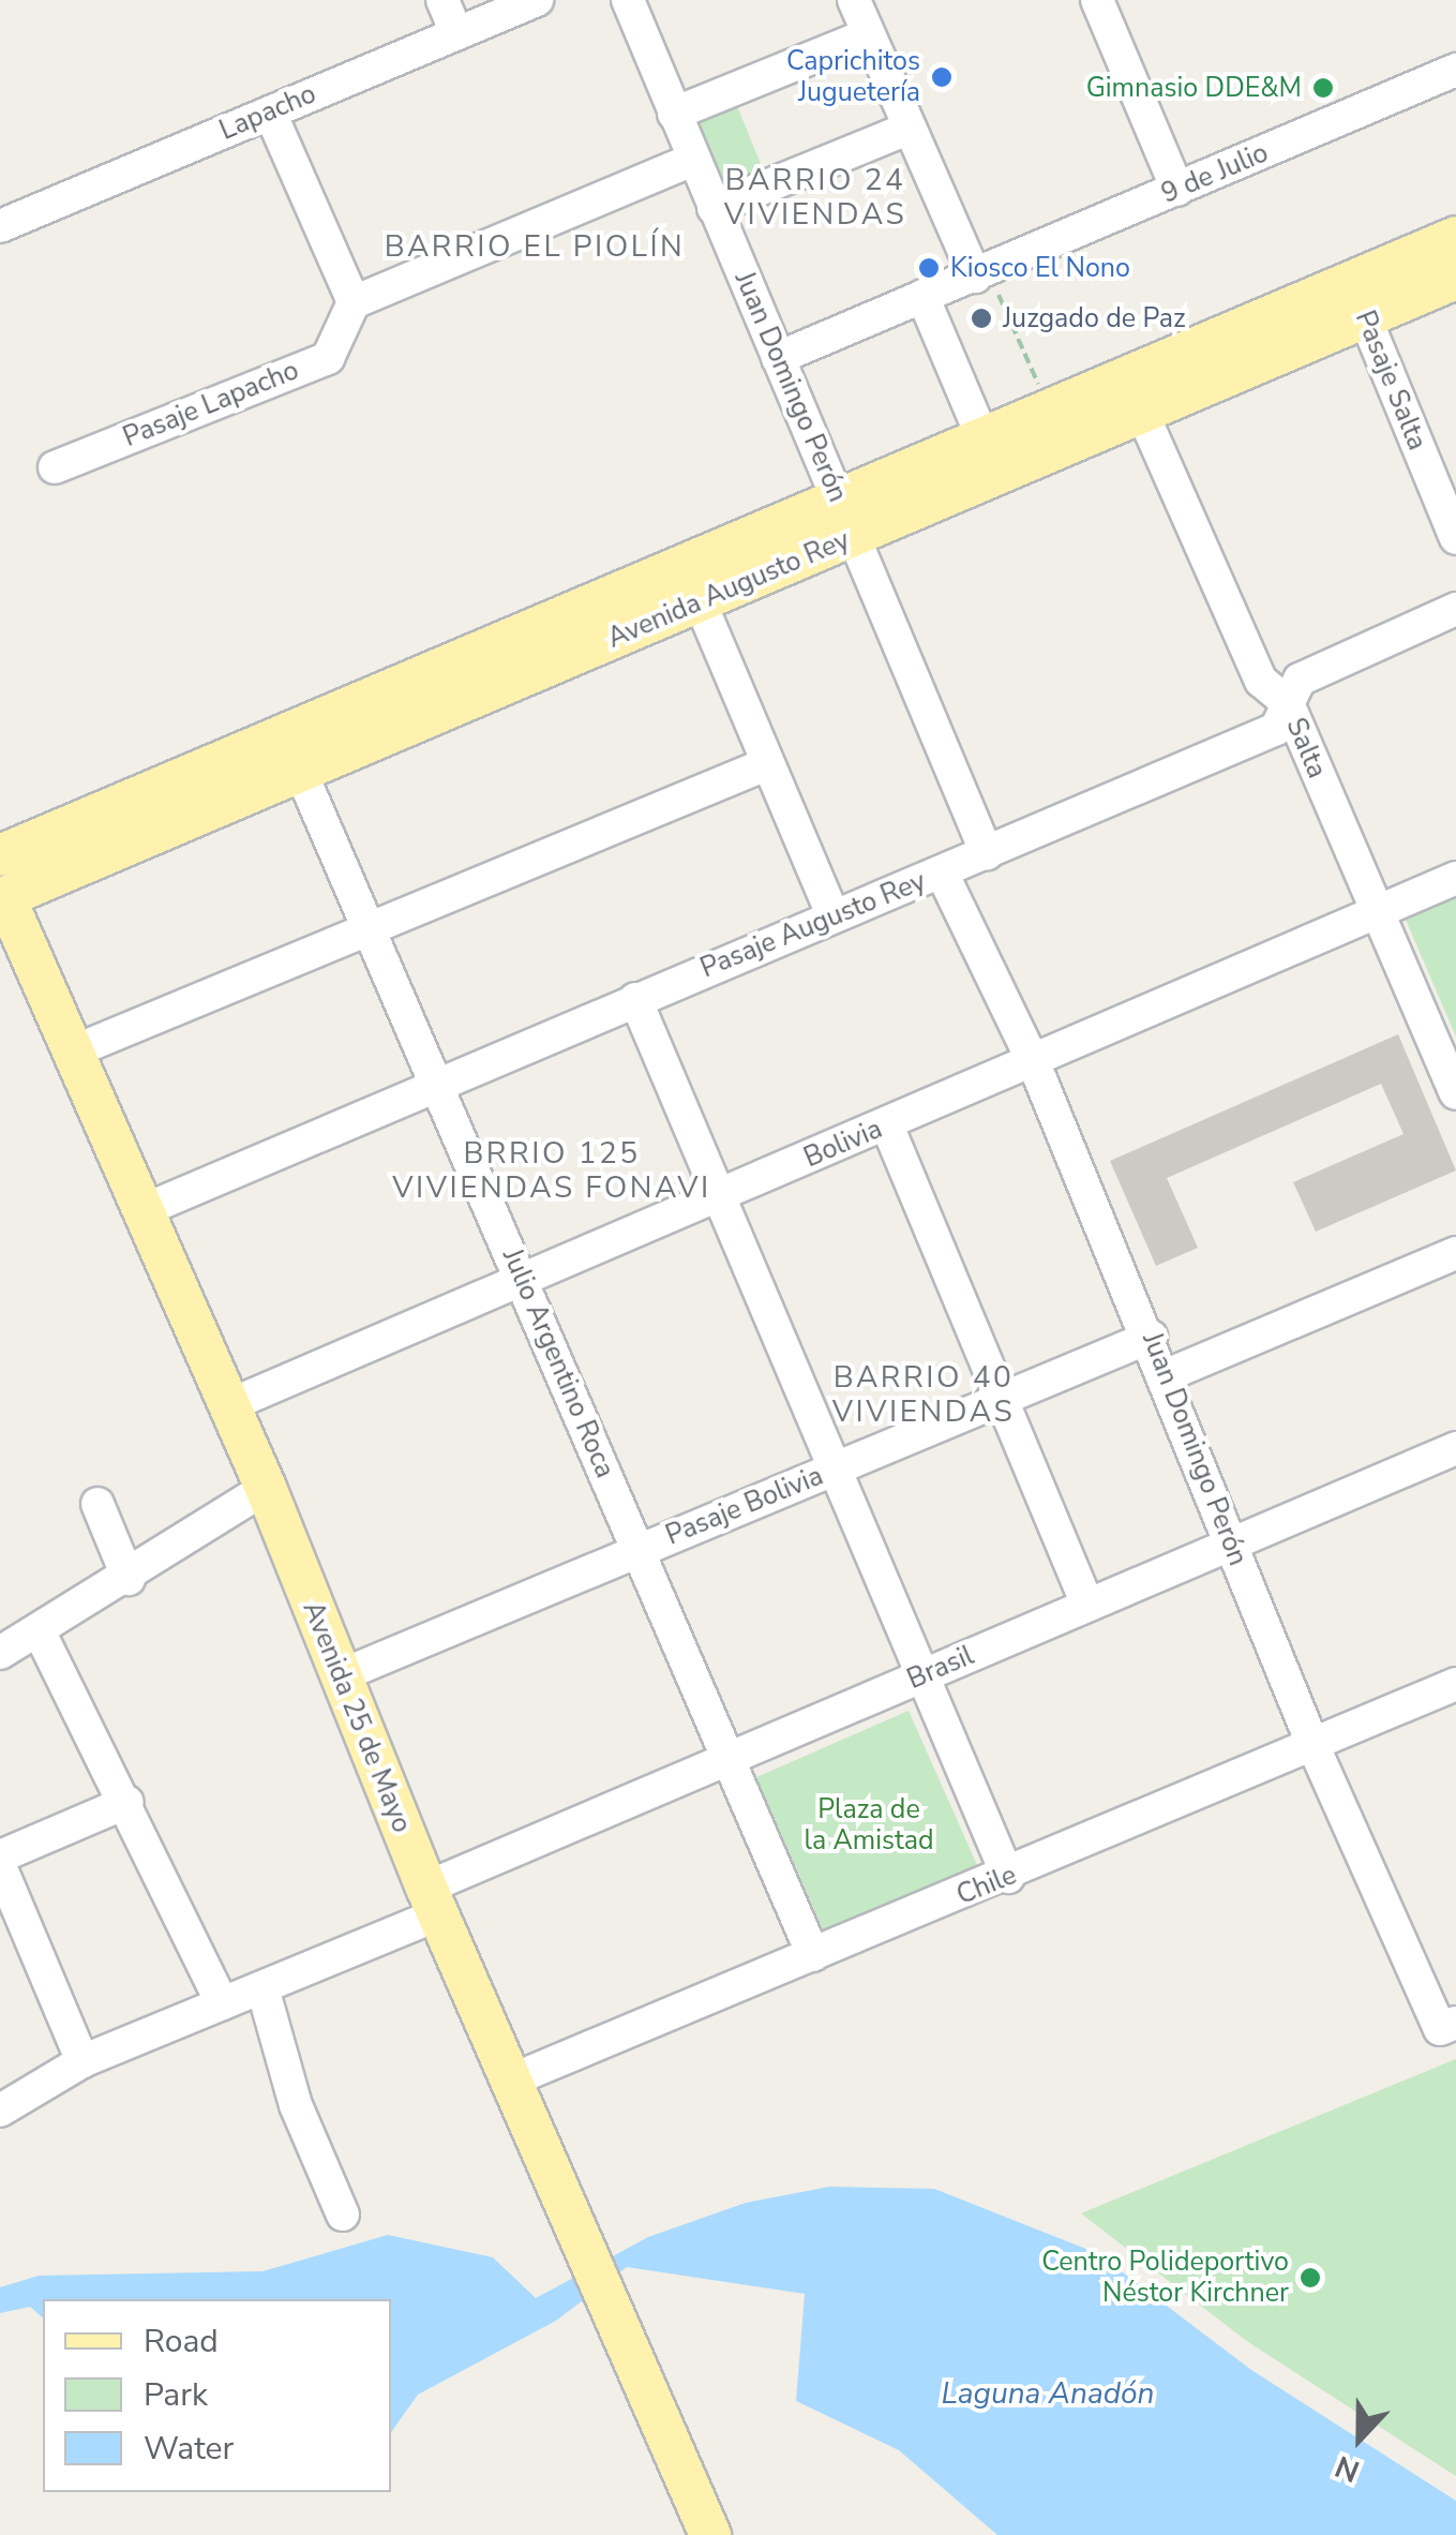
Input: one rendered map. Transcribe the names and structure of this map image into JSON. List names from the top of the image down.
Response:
{
  "streets": {
    "main road": ["Avenida Augusto Rey", "Avenida 25 de Mayo"],
    "street": [
      "Lapacho",
      "9 de Julio",
      "Pasaje Salta",
      "Juan Domingo Perón",
      "Pasaje Lapacho",
      "Salta",
      "Pasaje Augusto Rey",
      "Bolivia",
      "Julio Argentino Roca",
      "Pasaje Bolivia",
      "Brasil",
      "Chile"
    ]
  },
  "crossings": [
    ["9 de Julio", "Juan Domingo Perón"],
    ["Pasaje Salta", "Avenida Augusto Rey"],
    ["Juan Domingo Perón", "Avenida Augusto Rey"],
    ["Juan Domingo Perón", "Pasaje Augusto Rey"],
    ["Juan Domingo Perón", "Bolivia"],
    ["Juan Domingo Perón", "Pasaje Bolivia"],
    ["Juan Domingo Perón", "Brasil"],
    ["Juan Domingo Perón", "Chile"],
    ["Avenida Augusto Rey", "Salta"],
    ["Avenida Augusto Rey", "Julio Argentino Roca"],
    ["Avenida Augusto Rey", "Avenida 25 de Mayo"],
    ["Salta", "Pasaje Augusto Rey"],
    ["Salta", "Bolivia"],
    ["Pasaje Augusto Rey", "Julio Argentino Roca"],
    ["Pasaje Augusto Rey", "Avenida 25 de Mayo"],
    ["Bolivia", "Julio Argentino Roca"],
    ["Bolivia", "Avenida 25 de Mayo"],
    ["Julio Argentino Roca", "Pasaje Bolivia"],
    ["Julio Argentino Roca", "Brasil"],
    ["Julio Argentino Roca", "Chile"],
    ["Pasaje Bolivia", "Avenida 25 de Mayo"],
    ["Brasil", "Avenida 25 de Mayo"],
    ["Avenida 25 de Mayo", "Chile"]
  ],
  "districts": [
    "BARRIO 24 VIVIENDAS",
    "BARRIO EL PIOLÍN",
    "BRRIO 125 VIVIENDAS FONAVI",
    "BARRIO 40 VIVIENDAS"
  ],
  "water": ["Laguna Anadón"],
  "parks": ["Plaza de la Amistad"],
  "places": [
    "Caprichitos Juguetería",
    "Gimnasio DDE&M",
    "Kiosco El Nono",
    "Juzgado de Paz",
    "Centro Polideportivo Néstor Kirchner"
  ],
  "legend": ["Road", "Park", "Water"],
  "north": "bottom"
}
